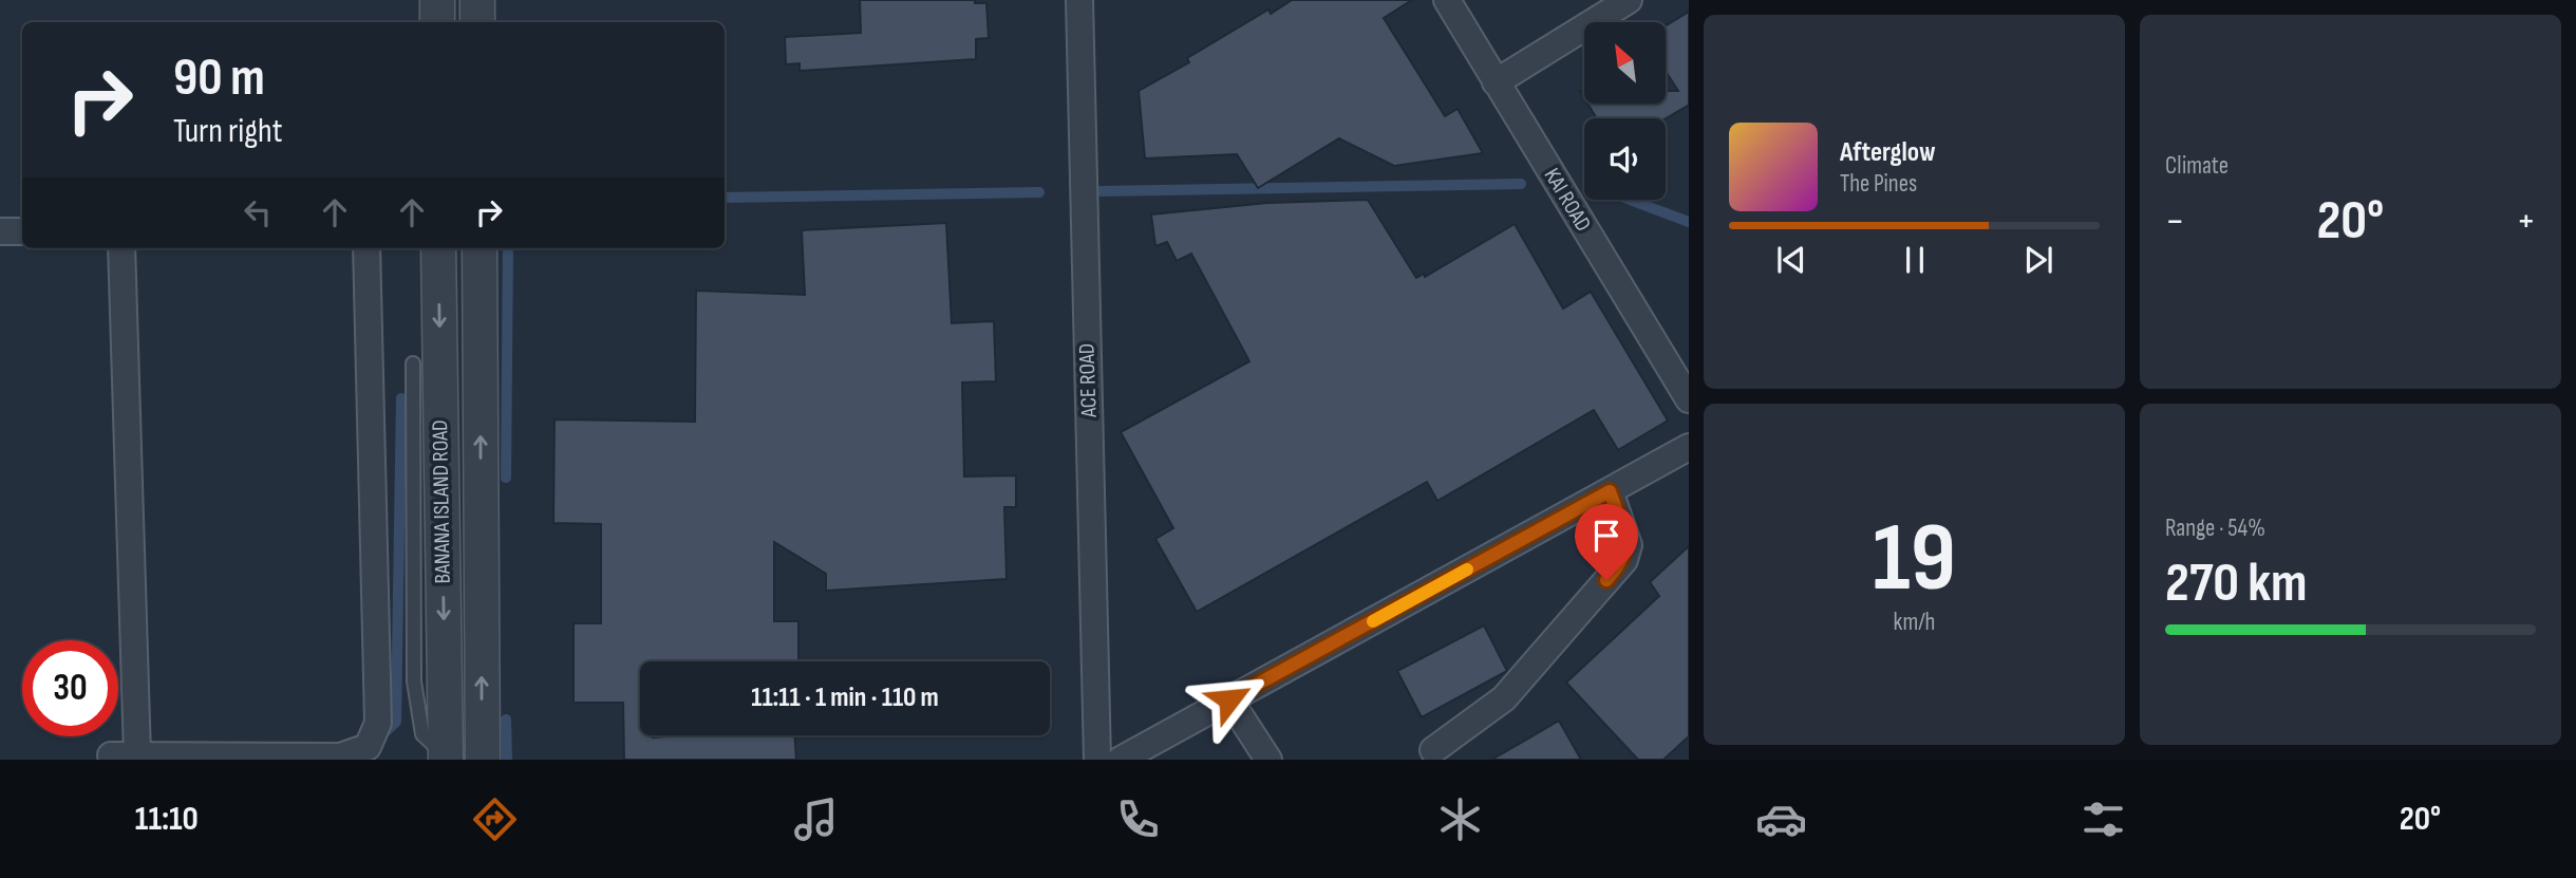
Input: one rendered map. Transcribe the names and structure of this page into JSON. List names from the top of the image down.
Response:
{
  "streets": {
    "street": ["KAI ROAD", "ACE ROAD", "BANANA ISLAND ROAD"]
  },
  "north": "top left",
  "page": {
    "tile": [
      "Climate",
      ["19", "km/h"],
      ["Range · 54%", "270 km"]
    ],
    "turn": ["90 m", "Turn right"],
    "song": ["Afterglow", "The Pines"],
    "heat": ["−", "20°", "+"],
    "limit": "30",
    "trip": "11:11 · 1 min · 110 m",
    "tabs": ["11:10", "20°"]
  }
}
